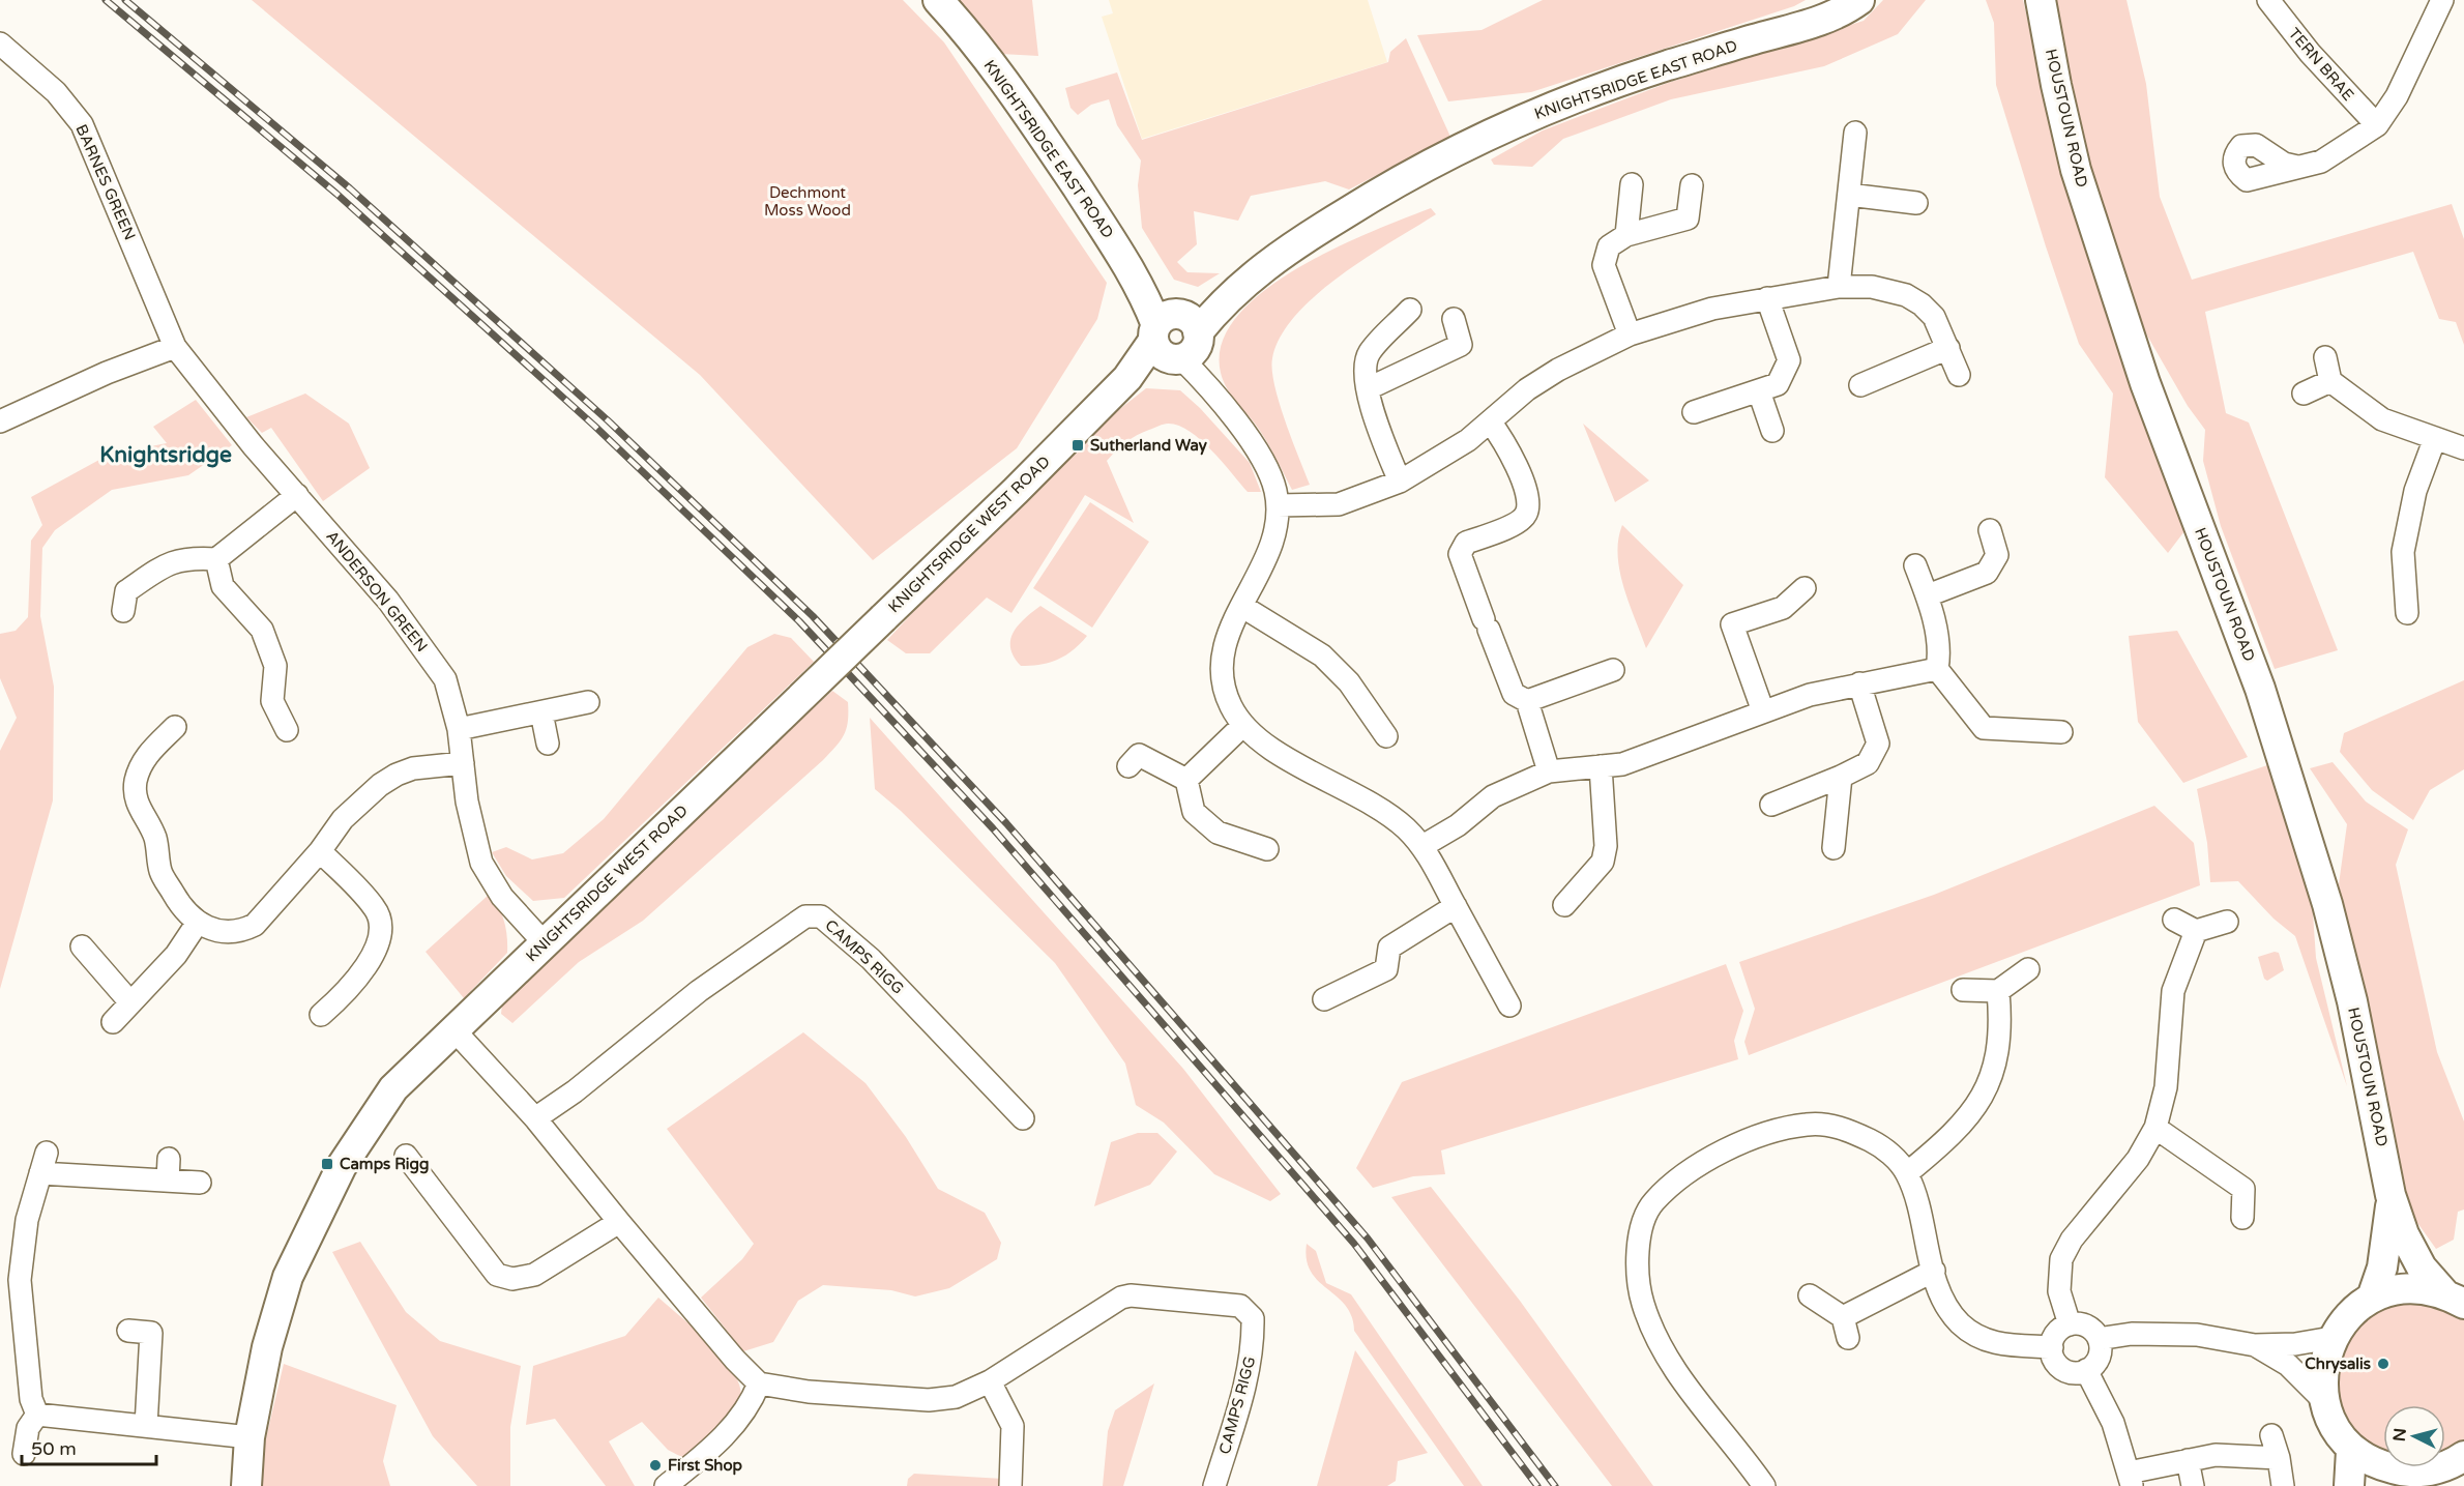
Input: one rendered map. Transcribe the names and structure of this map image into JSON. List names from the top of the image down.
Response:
{
  "streets": {
    "street": [
      "TERN BRAE",
      "KNIGHTSRIDGE EAST ROAD",
      "HOUSTOUN ROAD",
      "BARNES GREEN",
      "KNIGHTSRIDGE WEST ROAD",
      "ANDERSON GREEN",
      "CAMPS RIGG"
    ]
  },
  "crossings": [
    ["KNIGHTSRIDGE EAST ROAD", "KNIGHTSRIDGE WEST ROAD"],
    ["BARNES GREEN", "ANDERSON GREEN"],
    ["KNIGHTSRIDGE WEST ROAD", "ANDERSON GREEN"]
  ],
  "districts": ["Knightsridge"],
  "parks": ["Dechmont Moss Wood"],
  "places": {
    "transit": ["Sutherland Way", "Camps Rigg"],
    "other": ["Chrysalis", "First Shop"]
  },
  "scale_bar": "50 m",
  "north": "left"
}
